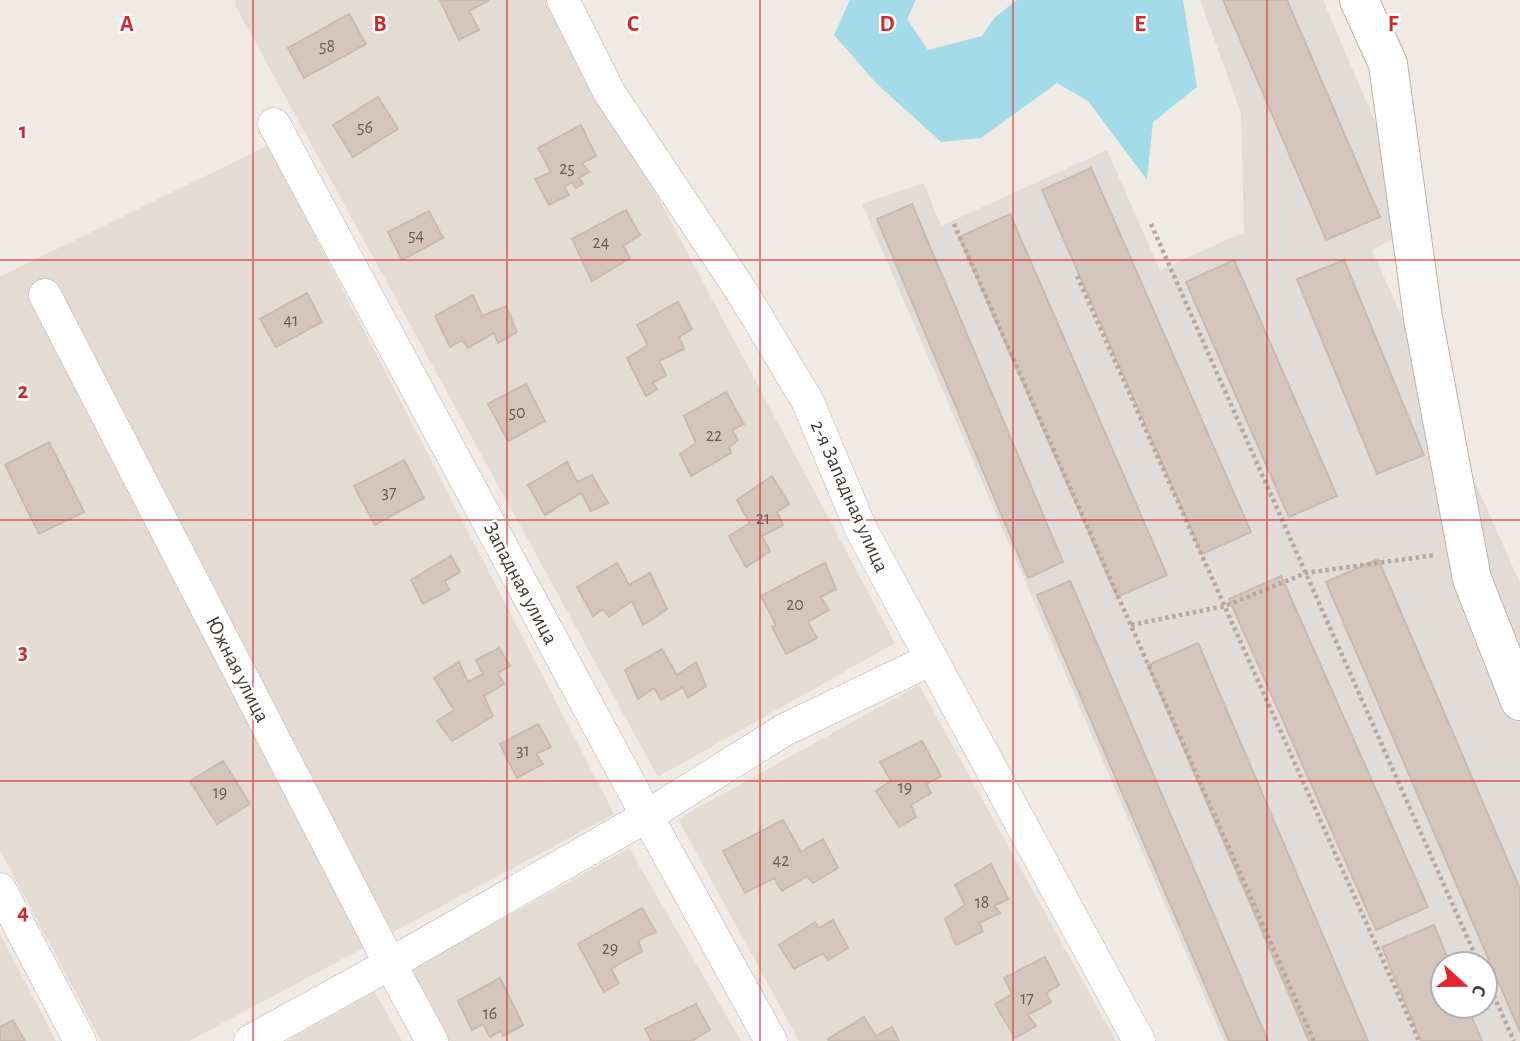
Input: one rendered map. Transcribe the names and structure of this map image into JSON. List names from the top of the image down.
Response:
{
  "streets": {
    "street": ["2-я Западная улица", "Западная улица", "Южная улица"]
  },
  "house_numbers": [
    "58",
    "56",
    "25",
    "54",
    "24",
    "41",
    "50",
    "22",
    "37",
    "21",
    "20",
    "31",
    "19",
    "19",
    "42",
    "18",
    "29",
    "17",
    "16"
  ],
  "north": "right",
  "grid": {
    "columns": [
      "A",
      "B",
      "C",
      "D",
      "E",
      "F"
    ],
    "rows": [
      "1",
      "2",
      "3",
      "4"
    ]
  }
}
